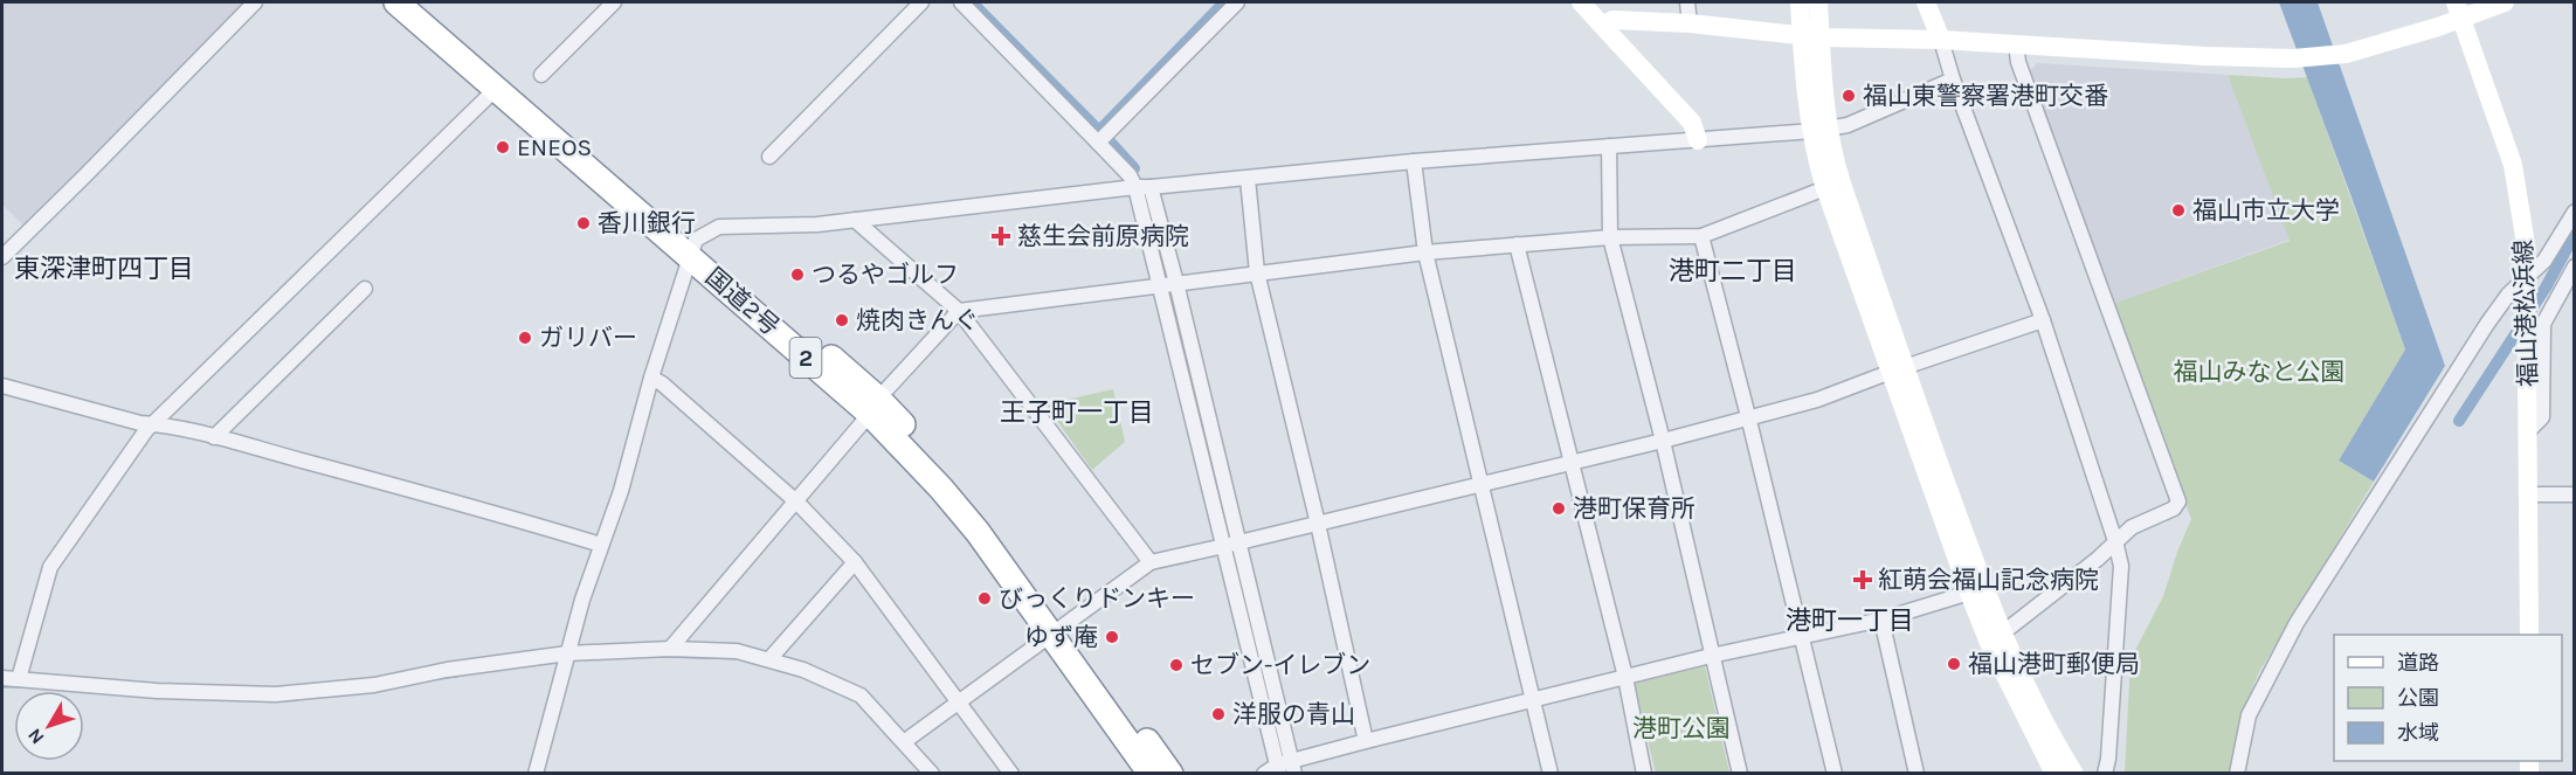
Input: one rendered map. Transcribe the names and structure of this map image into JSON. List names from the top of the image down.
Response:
{
  "streets": {
    "highway": ["国道2号", "2"],
    "street": ["福山港松浜線"]
  },
  "districts": [
    "東深津町四丁目",
    "港町二丁目",
    "王子町一丁目",
    "港町一丁目"
  ],
  "parks": ["福山みなと公園", "港町公園"],
  "places": {
    "other": [
      "福山東警察署港町交番",
      "ENEOS",
      "福山市立大学",
      "香川銀行",
      "つるやゴルフ",
      "焼肉きんぐ",
      "ガリバー",
      "港町保育所",
      "びっくりドンキー",
      "ゆず庵",
      "福山港町郵便局",
      "セブン-イレブン",
      "洋服の青山"
    ],
    "health": ["慈生会前原病院", "紅萌会福山記念病院"]
  },
  "legend": ["道路", "公園", "水域"],
  "north": "bottom left"
}
